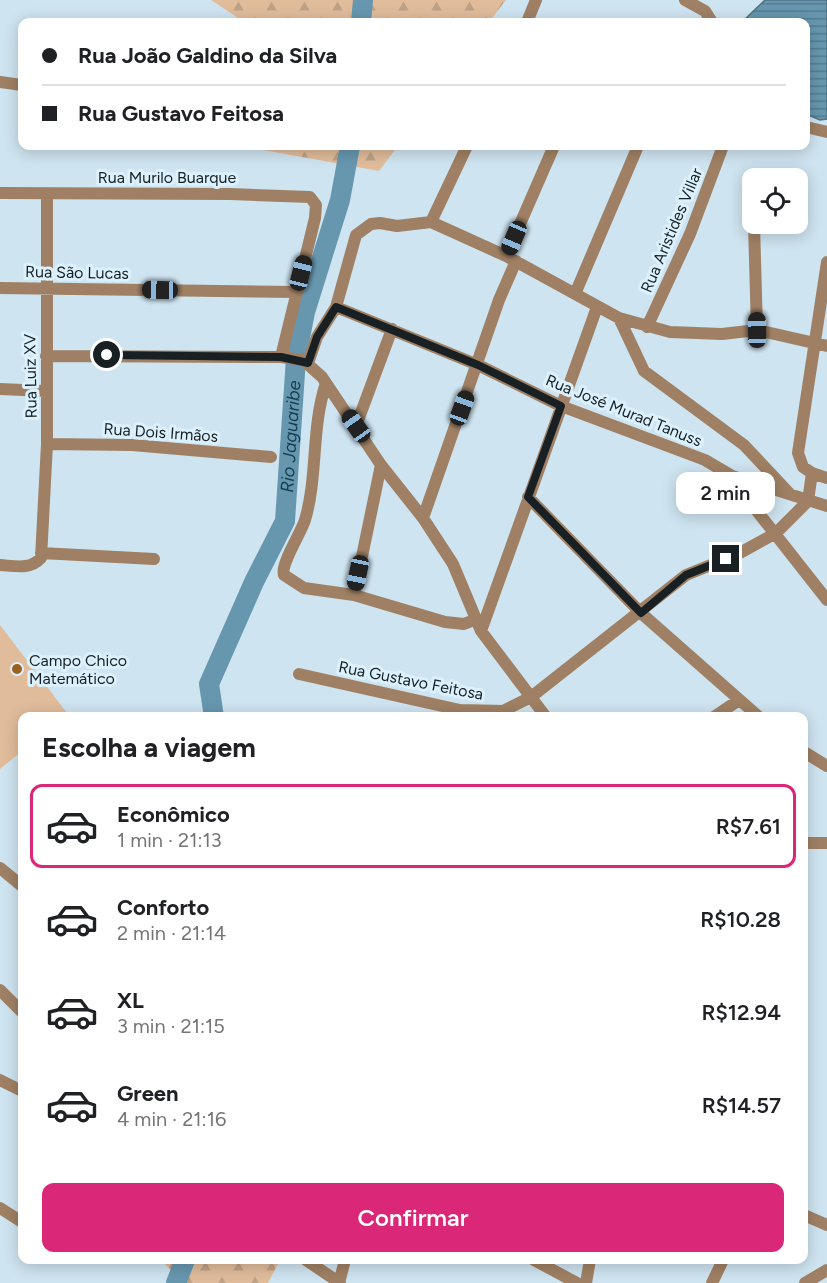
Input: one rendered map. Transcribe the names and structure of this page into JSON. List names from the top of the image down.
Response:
{
  "streets": {
    "street": [
      "Rua Murilo Buarque",
      "Rua Aristides Villar",
      "Rua São Lucas",
      "Rua Luiz XV",
      "Rua José Murad Tanuss",
      "Rua Dois Irmãos",
      "Rua Gustavo Feitosa"
    ]
  },
  "crossings": [
    ["Rua Murilo Buarque", "Rua São Lucas"],
    ["Rua Murilo Buarque", "Rua Luiz XV"],
    ["Rua São Lucas", "Rua Luiz XV"],
    ["Rua Luiz XV", "Rua Dois Irmãos"],
    ["Rua José Murad Tanuss", "Rua Gustavo Feitosa"]
  ],
  "water": ["Rio Jaguaribe"],
  "places": ["Campo Chico Matemático"],
  "page": {
    "banner": ["Rua João Galdino da Silva", "Rua Gustavo Feitosa"],
    "bubble": "2 min",
    "heading": "Escolha a viagem",
    "list": [
      {
        "name": "Econômico",
        "note": "1 min · 21:13",
        "value": "R$7.61"
      },
      {
        "name": "Conforto",
        "note": "2 min · 21:14",
        "value": "R$10.28"
      },
      {
        "name": "XL",
        "note": "3 min · 21:15",
        "value": "R$12.94"
      },
      {
        "name": "Green",
        "note": "4 min · 21:16",
        "value": "R$14.57"
      }
    ],
    "buttons": "Confirmar"
  }
}
